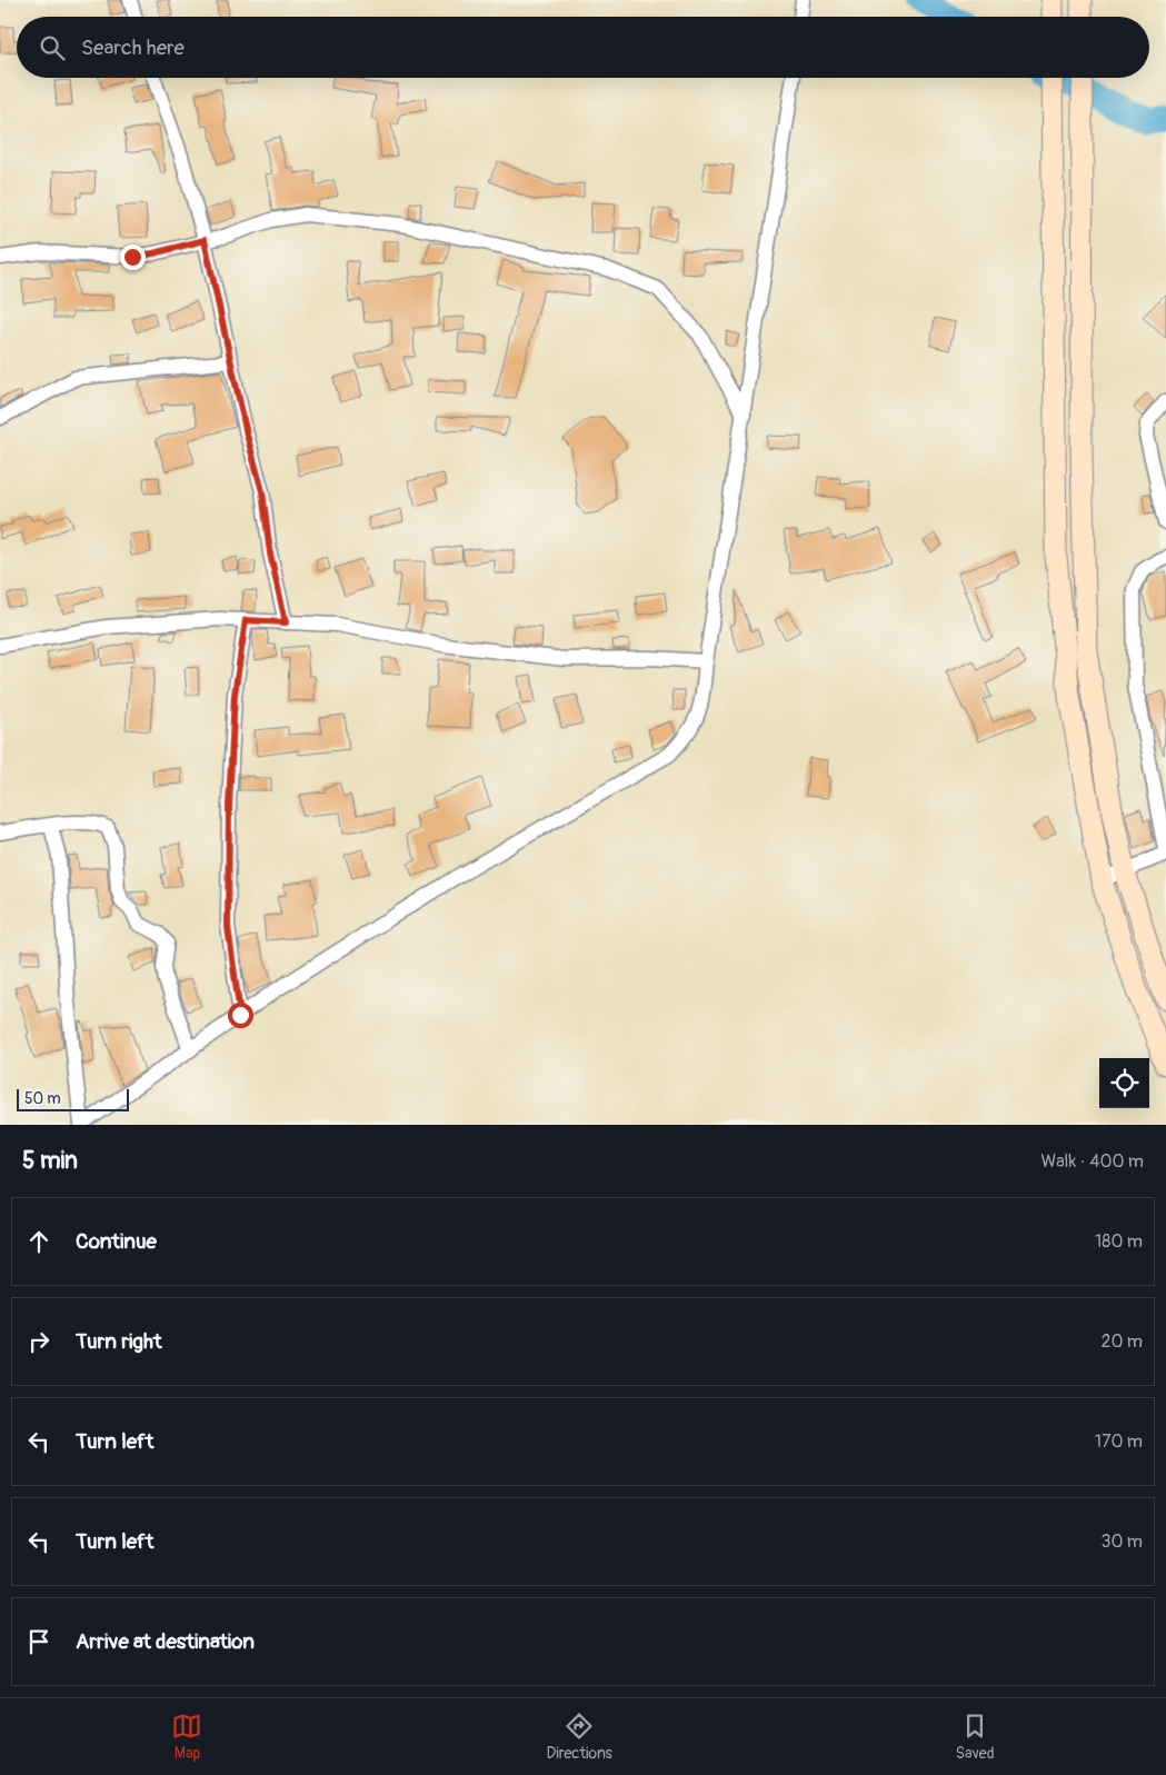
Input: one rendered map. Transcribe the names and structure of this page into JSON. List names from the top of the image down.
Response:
{
  "scale_bar": "50 m",
  "page": {
    "search": "Search here",
    "scale": "50 m",
    "heading": ["5 min", "Walk · 400 m"],
    "list": [
      ["Continue", "180 m"],
      ["Turn right", "20 m"],
      ["Turn left", "170 m"],
      ["Turn left", "30 m"],
      "Arrive at destination"
    ],
    "nav": ["Map", "Directions", "Saved"]
  }
}
